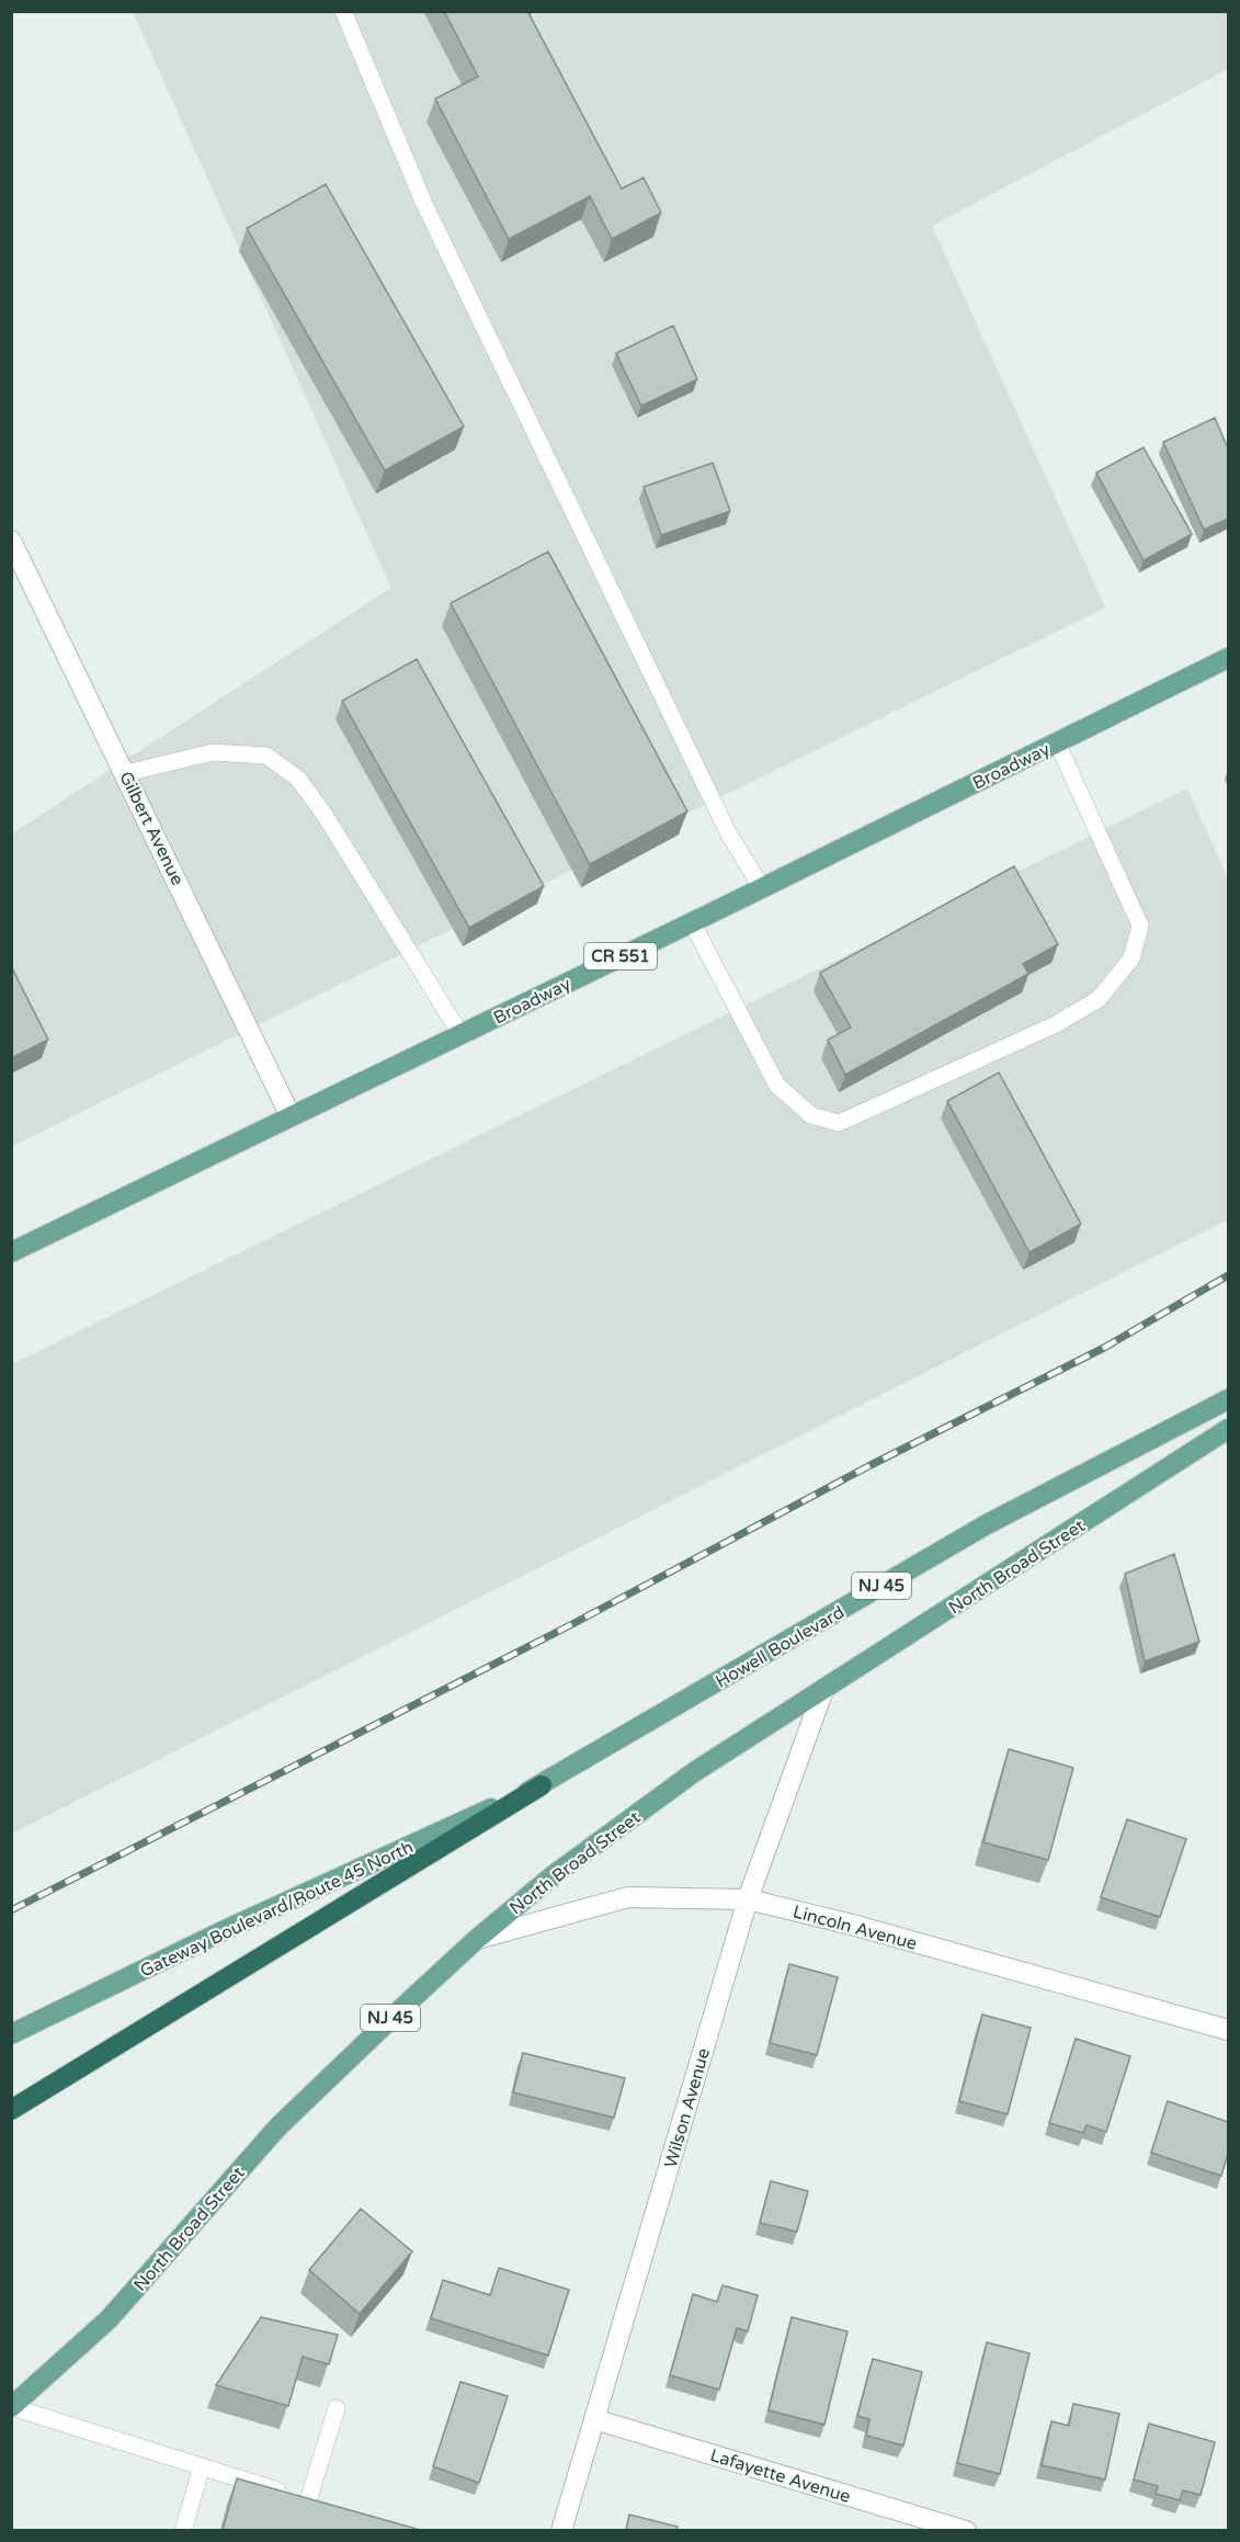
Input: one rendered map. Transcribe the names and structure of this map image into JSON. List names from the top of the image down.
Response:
{
  "streets": {
    "main road": [
      "Broadway",
      "CR 551",
      "North Broad Street",
      "NJ 45",
      "Howell Boulevard",
      "Gateway Boulevard/Route 45 North"
    ],
    "street": [
      "Gilbert Avenue",
      "Lincoln Avenue",
      "Wilson Avenue",
      "Lafayette Avenue"
    ]
  },
  "crossings": [
    ["Broadway", "Gilbert Avenue"],
    ["North Broad Street", "Lincoln Avenue"],
    ["North Broad Street", "Wilson Avenue"],
    ["Howell Boulevard", "Gateway Boulevard/Route 45 North"],
    ["Lincoln Avenue", "Wilson Avenue"],
    ["Wilson Avenue", "Lafayette Avenue"]
  ]
}
